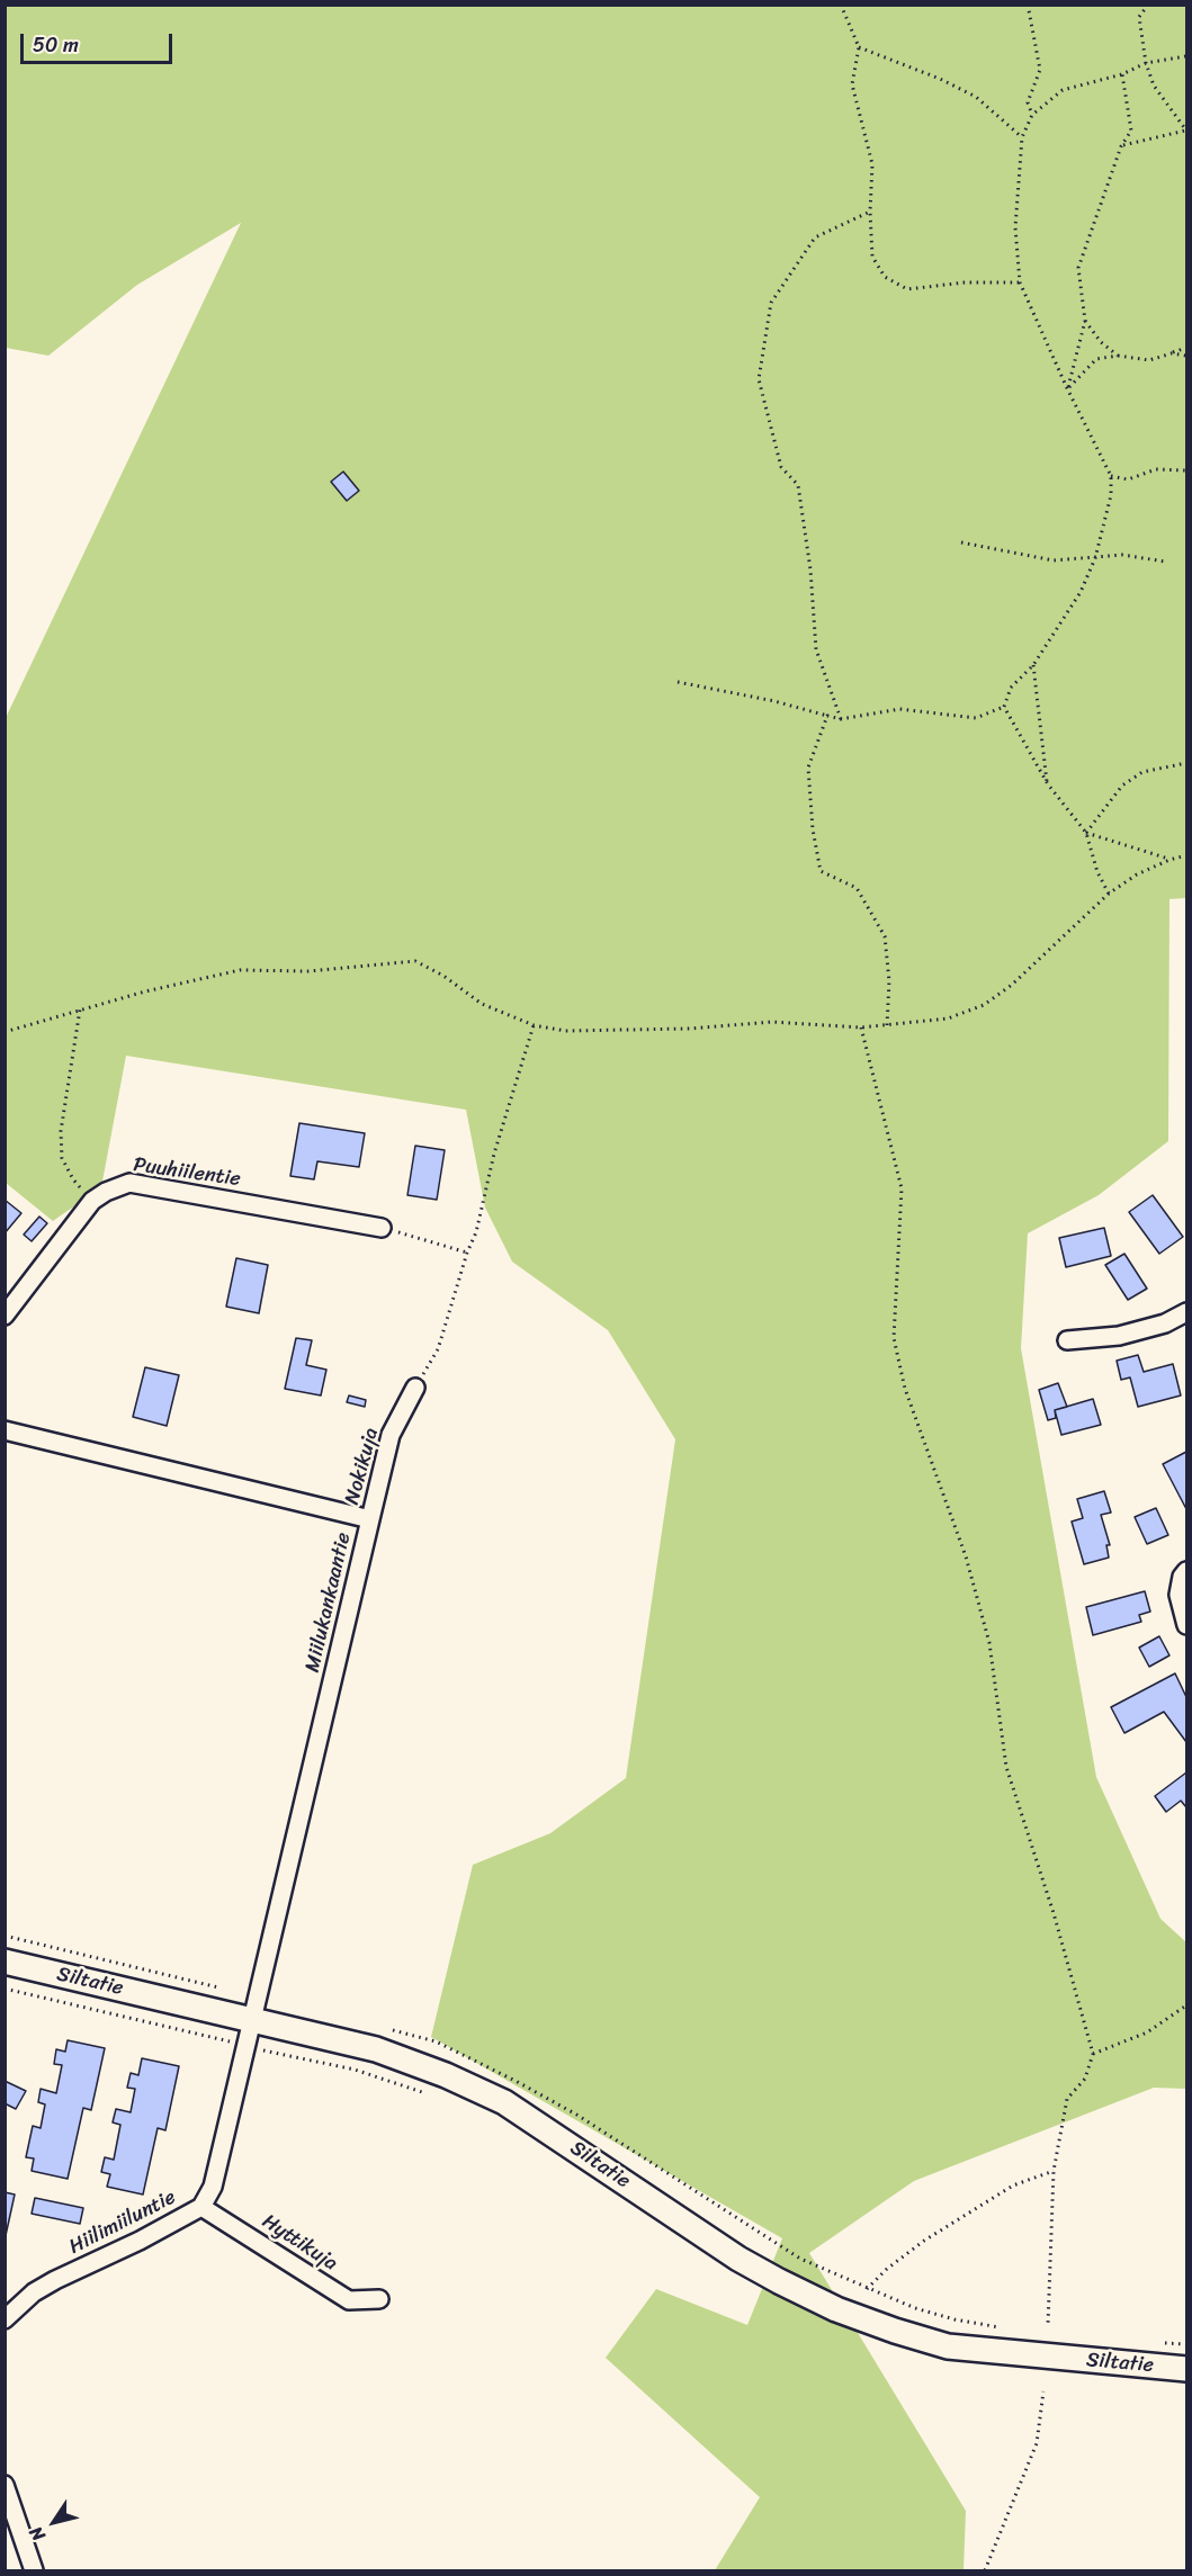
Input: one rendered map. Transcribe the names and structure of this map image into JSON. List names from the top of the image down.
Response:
{
  "streets": {
    "street": [
      "Puuhiilentie",
      "Nokikuja",
      "Miilukankaantie",
      "Siltatie",
      "Hiilimiiluntie",
      "Hyttikuja"
    ]
  },
  "crossings": [
    ["Nokikuja", "Miilukankaantie"],
    ["Miilukankaantie", "Siltatie"],
    ["Miilukankaantie", "Hiilimiiluntie"],
    ["Siltatie", "Hiilimiiluntie"],
    ["Hiilimiiluntie", "Hyttikuja"]
  ],
  "scale_bar": "50 m",
  "north": "bottom left"
}
